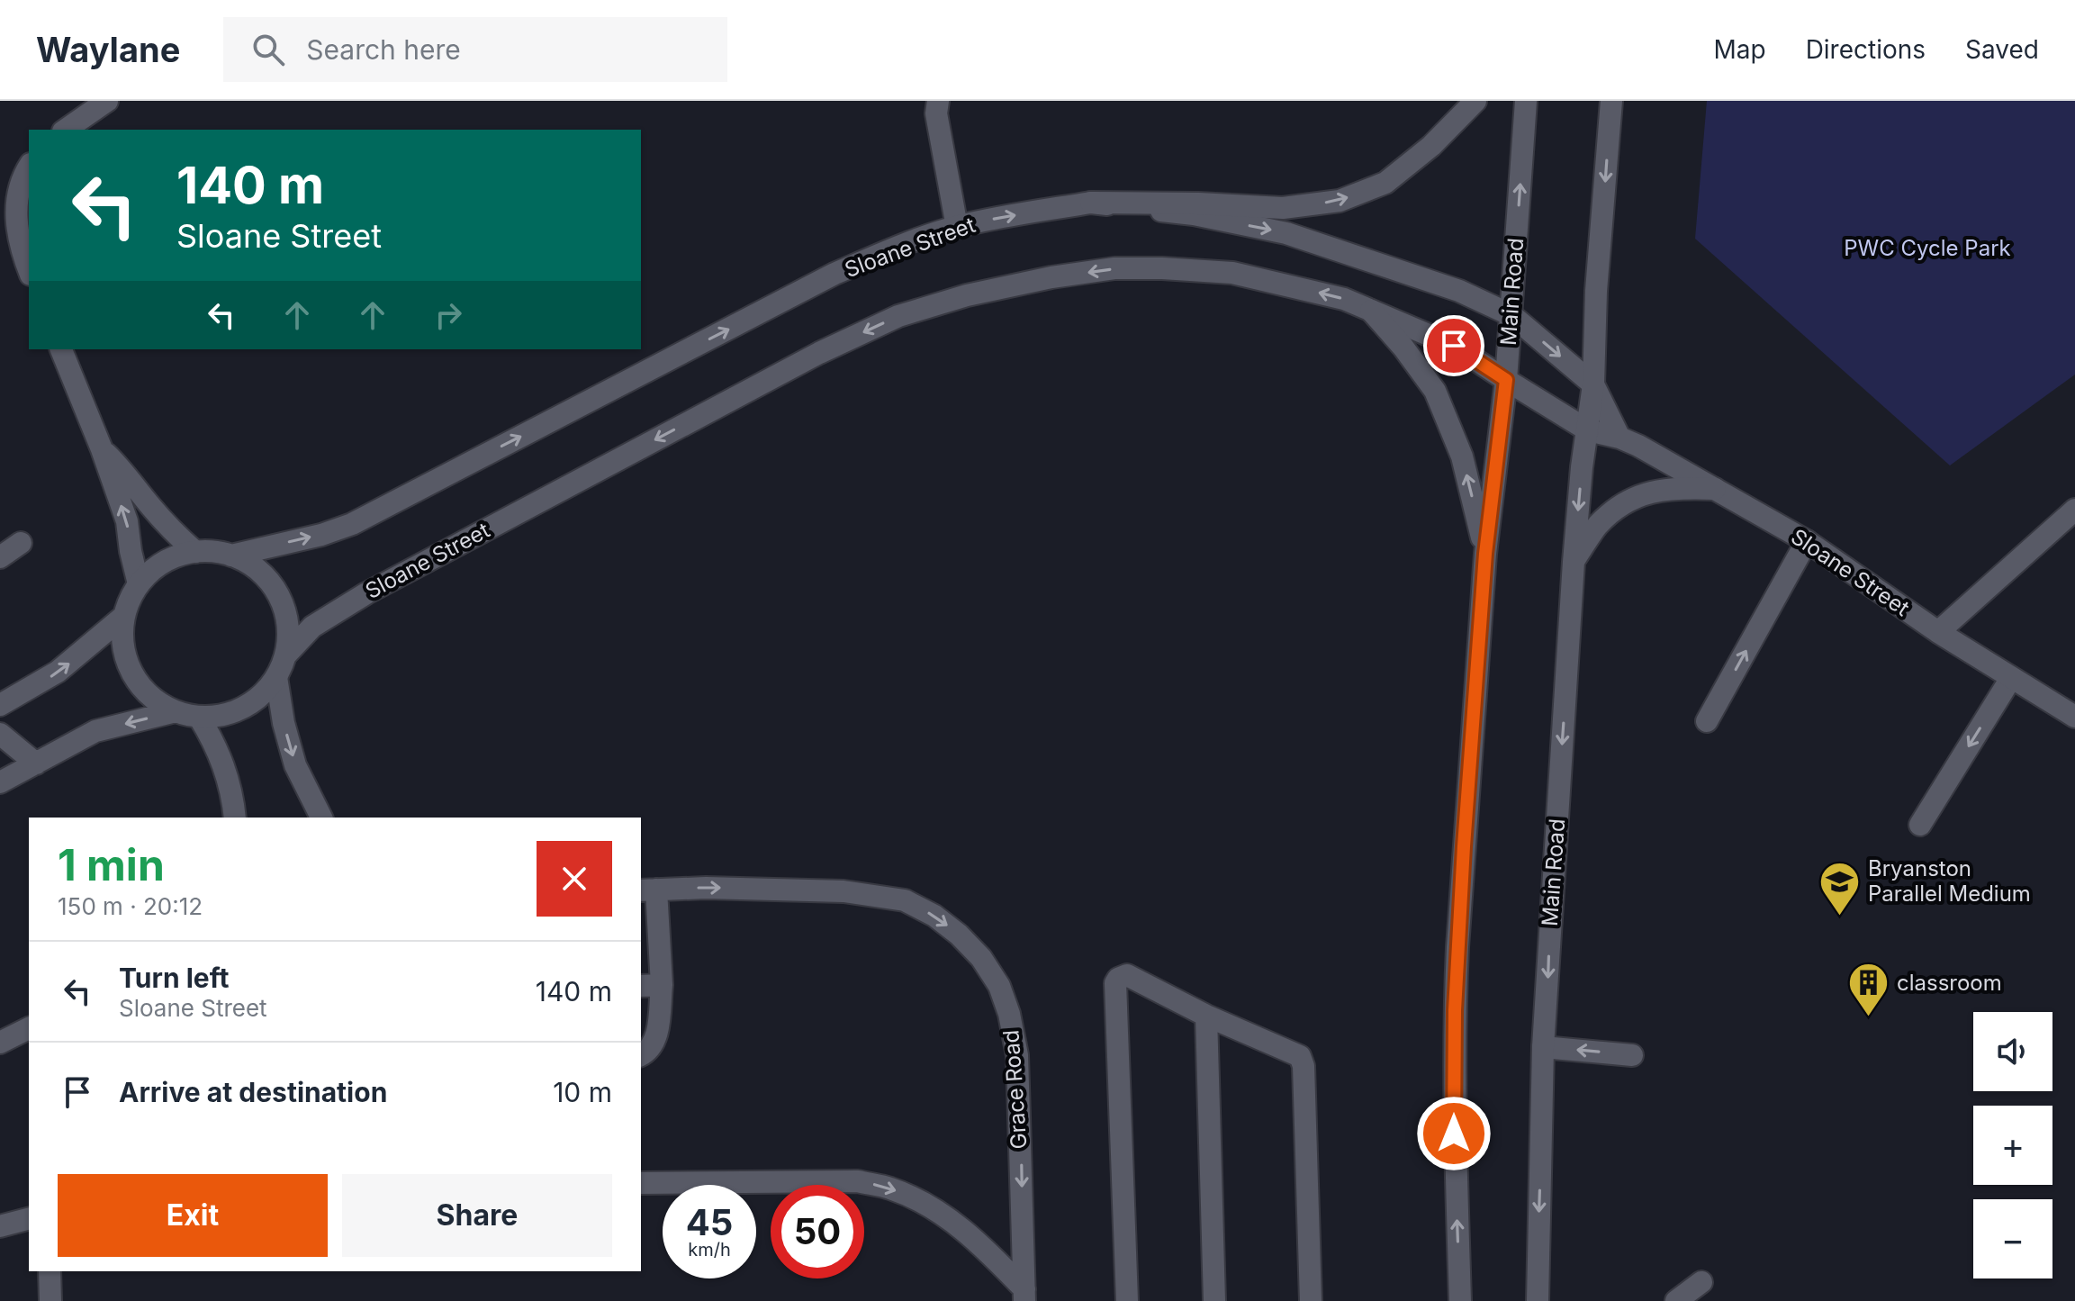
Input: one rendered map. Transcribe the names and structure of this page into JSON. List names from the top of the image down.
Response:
{
  "streets": {
    "street": ["Sloane Street", "Main Road", "Grace Road"]
  },
  "crossings": [
    ["Sloane Street", "Main Road"]
  ],
  "parks": ["PWC Cycle Park"],
  "places": {
    "school or university": ["Bryanston Parallel Medium"],
    "building": ["classroom"]
  },
  "page": {
    "header": "Waylane",
    "search": "Search here",
    "nav": ["Map", "Directions", "Saved"],
    "turn": ["140 m", "Sloane Street"],
    "heading": ["1 min", "150 m · 20:12"],
    "list": [
      {
        "name": "Turn left",
        "note": "Sloane Street",
        "value": "140 m"
      },
      {
        "name": "Arrive at destination",
        "value": "10 m"
      }
    ],
    "map_buttons": ["+", "−"],
    "buttons": ["Exit", "Share"],
    "speed": "45 km/h",
    "limit": "50"
  }
}
